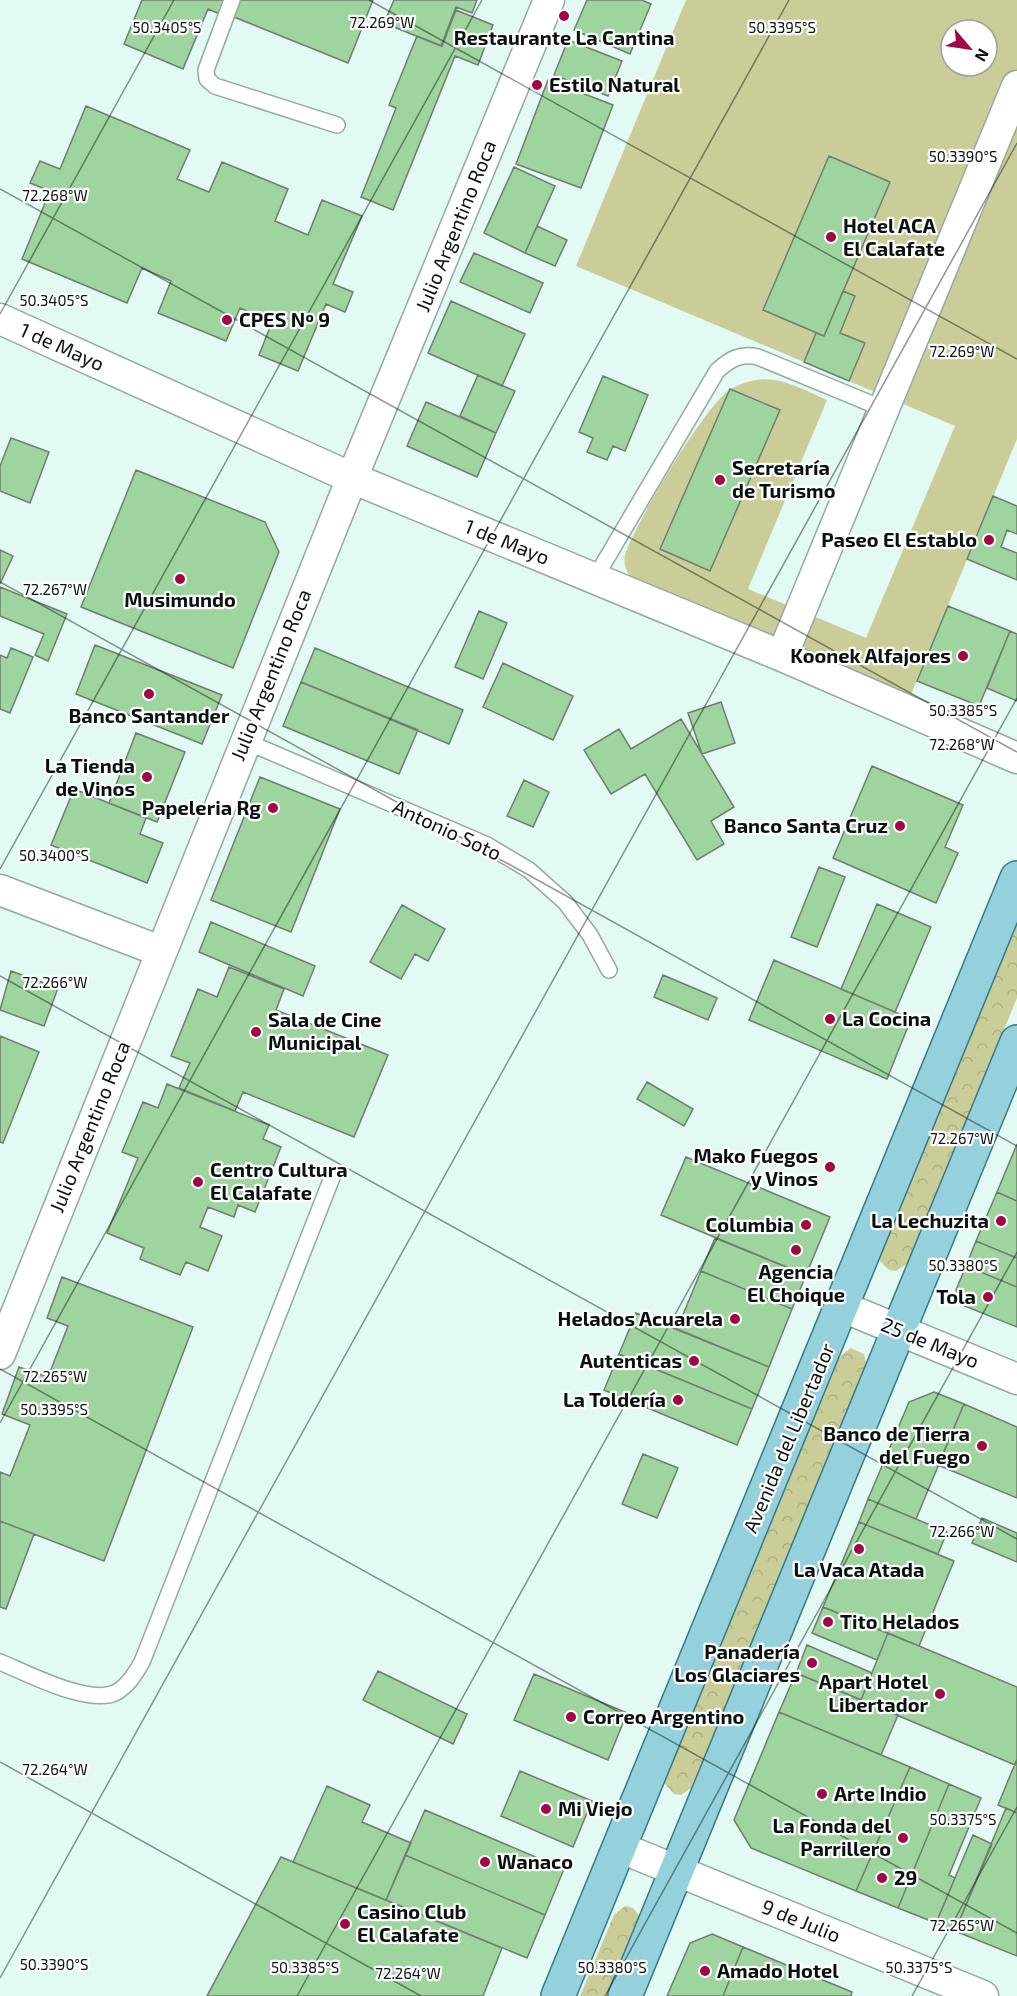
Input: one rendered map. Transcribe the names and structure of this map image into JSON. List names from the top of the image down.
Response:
{
  "streets": {
    "main road": ["Avenida del Libertador"],
    "street": [
      "Julio Argentino Roca",
      "1 de Mayo",
      "25 de Mayo",
      "9 de Julio"
    ],
    "lane": ["Antonio Soto"]
  },
  "crossings": [
    ["Julio Argentino Roca", "1 de Mayo"],
    ["Julio Argentino Roca", "Antonio Soto"],
    ["25 de Mayo", "Avenida del Libertador"],
    ["Avenida del Libertador", "9 de Julio"]
  ],
  "places": [
    "Restaurante La Cantina",
    "Estilo Natural",
    "Hotel ACA El Calafate",
    "CPES Nº 9",
    "Secretaría de Turismo",
    "Paseo El Establo",
    "Musimundo",
    "Koonek Alfajores",
    "Banco Santander",
    "La Tienda de Vinos",
    "Papeleria Rg",
    "Banco Santa Cruz",
    "La Cocina",
    "Sala de Cine Municipal",
    "Mako Fuegos y Vinos",
    "Centro Cultura El Calafate",
    "La Lechuzita",
    "Columbia",
    "Agencia El Choique",
    "Tola",
    "Helados Acuarela",
    "Autenticas",
    "La Toldería",
    "Banco de Tierra del Fuego",
    "La Vaca Atada",
    "Tito Helados",
    "Panadería Los Glaciares",
    "Apart Hotel Libertador",
    "Correo Argentino",
    "Arte Indio",
    "Mi Viejo",
    "La Fonda del Parrillero",
    "Wanaco",
    "29",
    "Casino Club El Calafate",
    "Amado Hotel"
  ],
  "north": "bottom right",
  "coordinates": [
    "72.269°W",
    "50.3405°S",
    "50.3395°S",
    "50.3390°S",
    "72.268°W",
    "72.267°W",
    "50.3385°S",
    "50.3400°S",
    "72.266°W",
    "50.3380°S",
    "72.265°W",
    "72.264°W",
    "50.3375°S"
  ]
}
